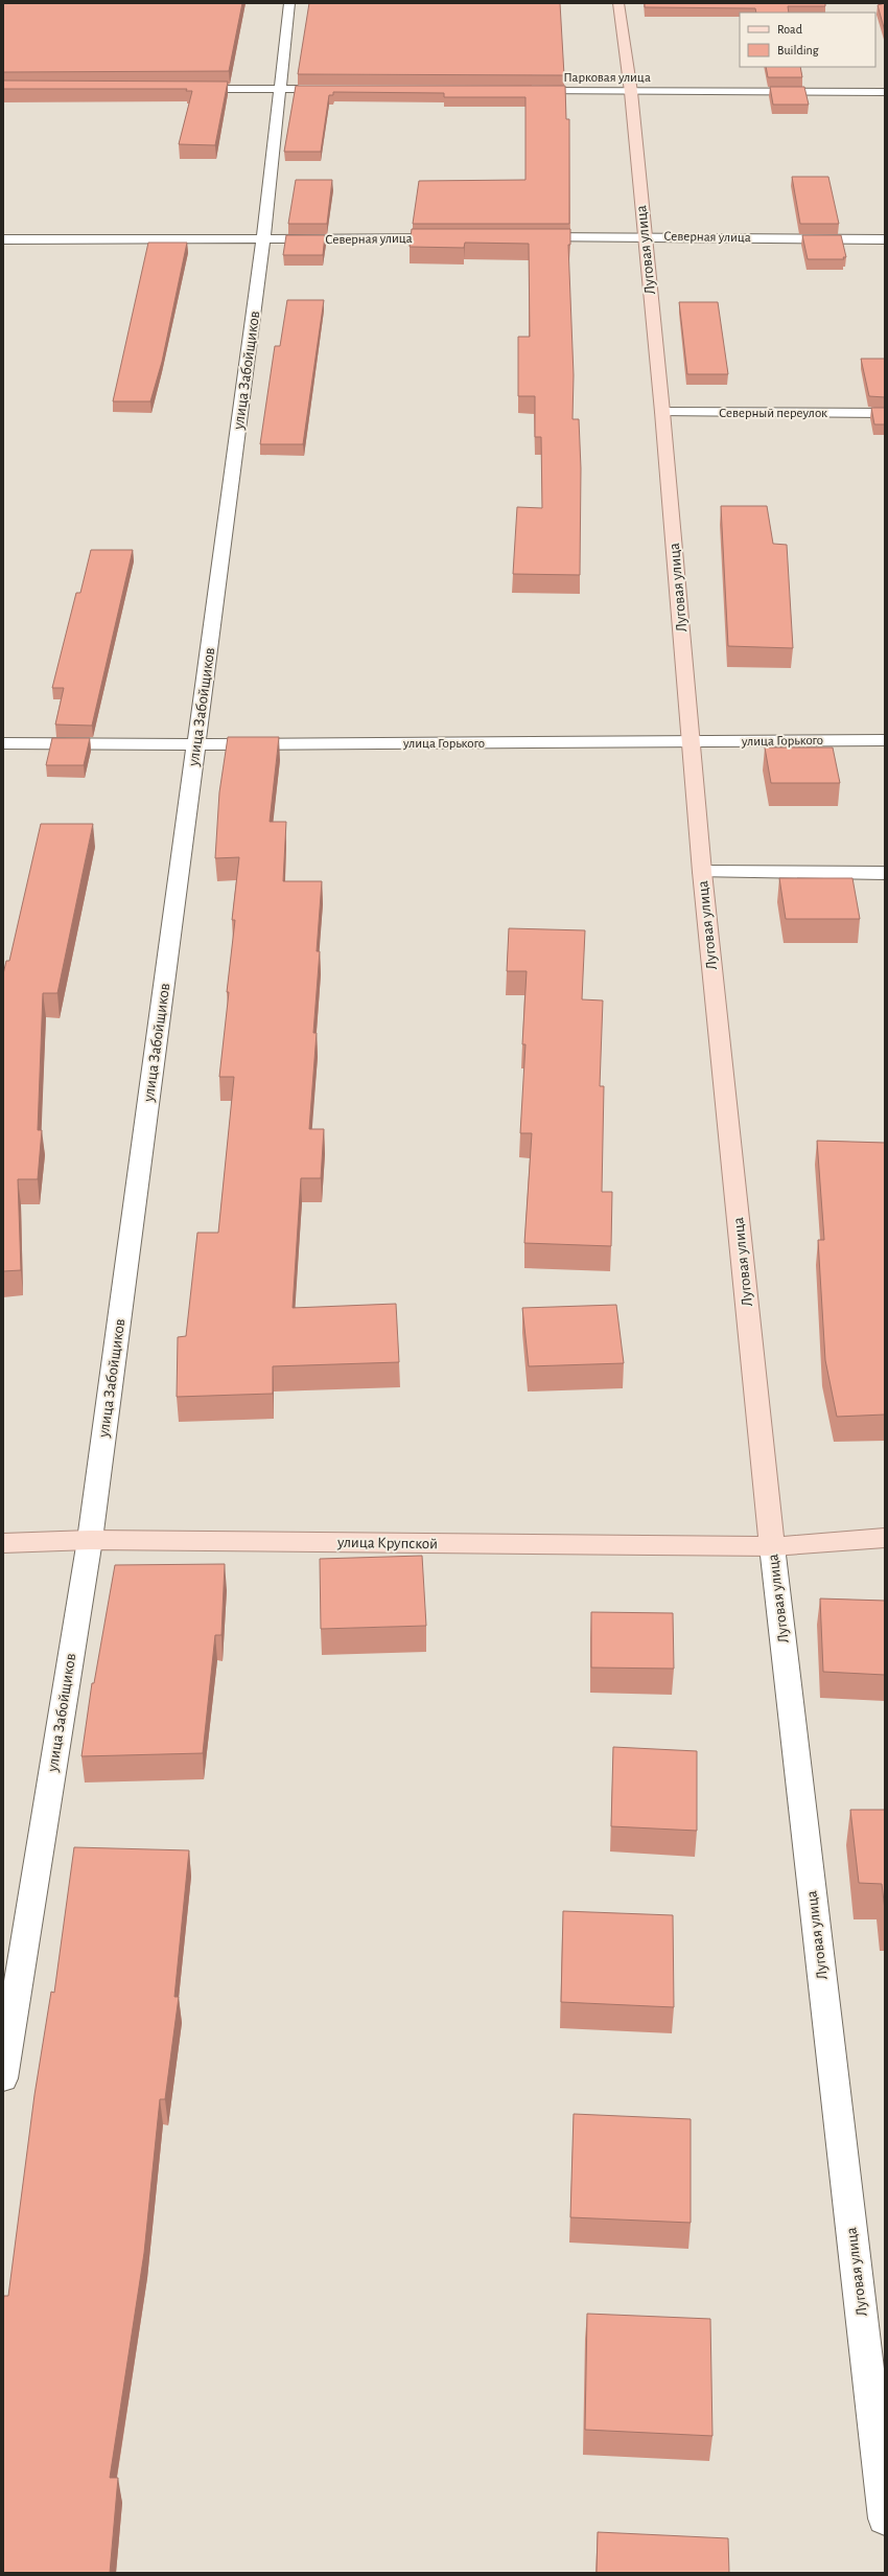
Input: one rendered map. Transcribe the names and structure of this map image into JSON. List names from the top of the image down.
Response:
{
  "streets": {
    "main road": ["Луговая улица", "улица Крупской"],
    "street": [
      "Парковая улица",
      "Северная улица",
      "улица Забойщиков",
      "Северный переулок",
      "улица Горького"
    ]
  },
  "crossings": [
    ["Парковая улица", "Луговая улица"],
    ["Северная улица", "Луговая улица"],
    ["Северная улица", "улица Забойщиков"],
    ["Луговая улица", "Северный переулок"],
    ["Луговая улица", "улица Горького"],
    ["Луговая улица", "улица Крупской"],
    ["улица Забойщиков", "улица Горького"],
    ["улица Забойщиков", "улица Крупской"]
  ],
  "legend": ["Road", "Building"]
}
